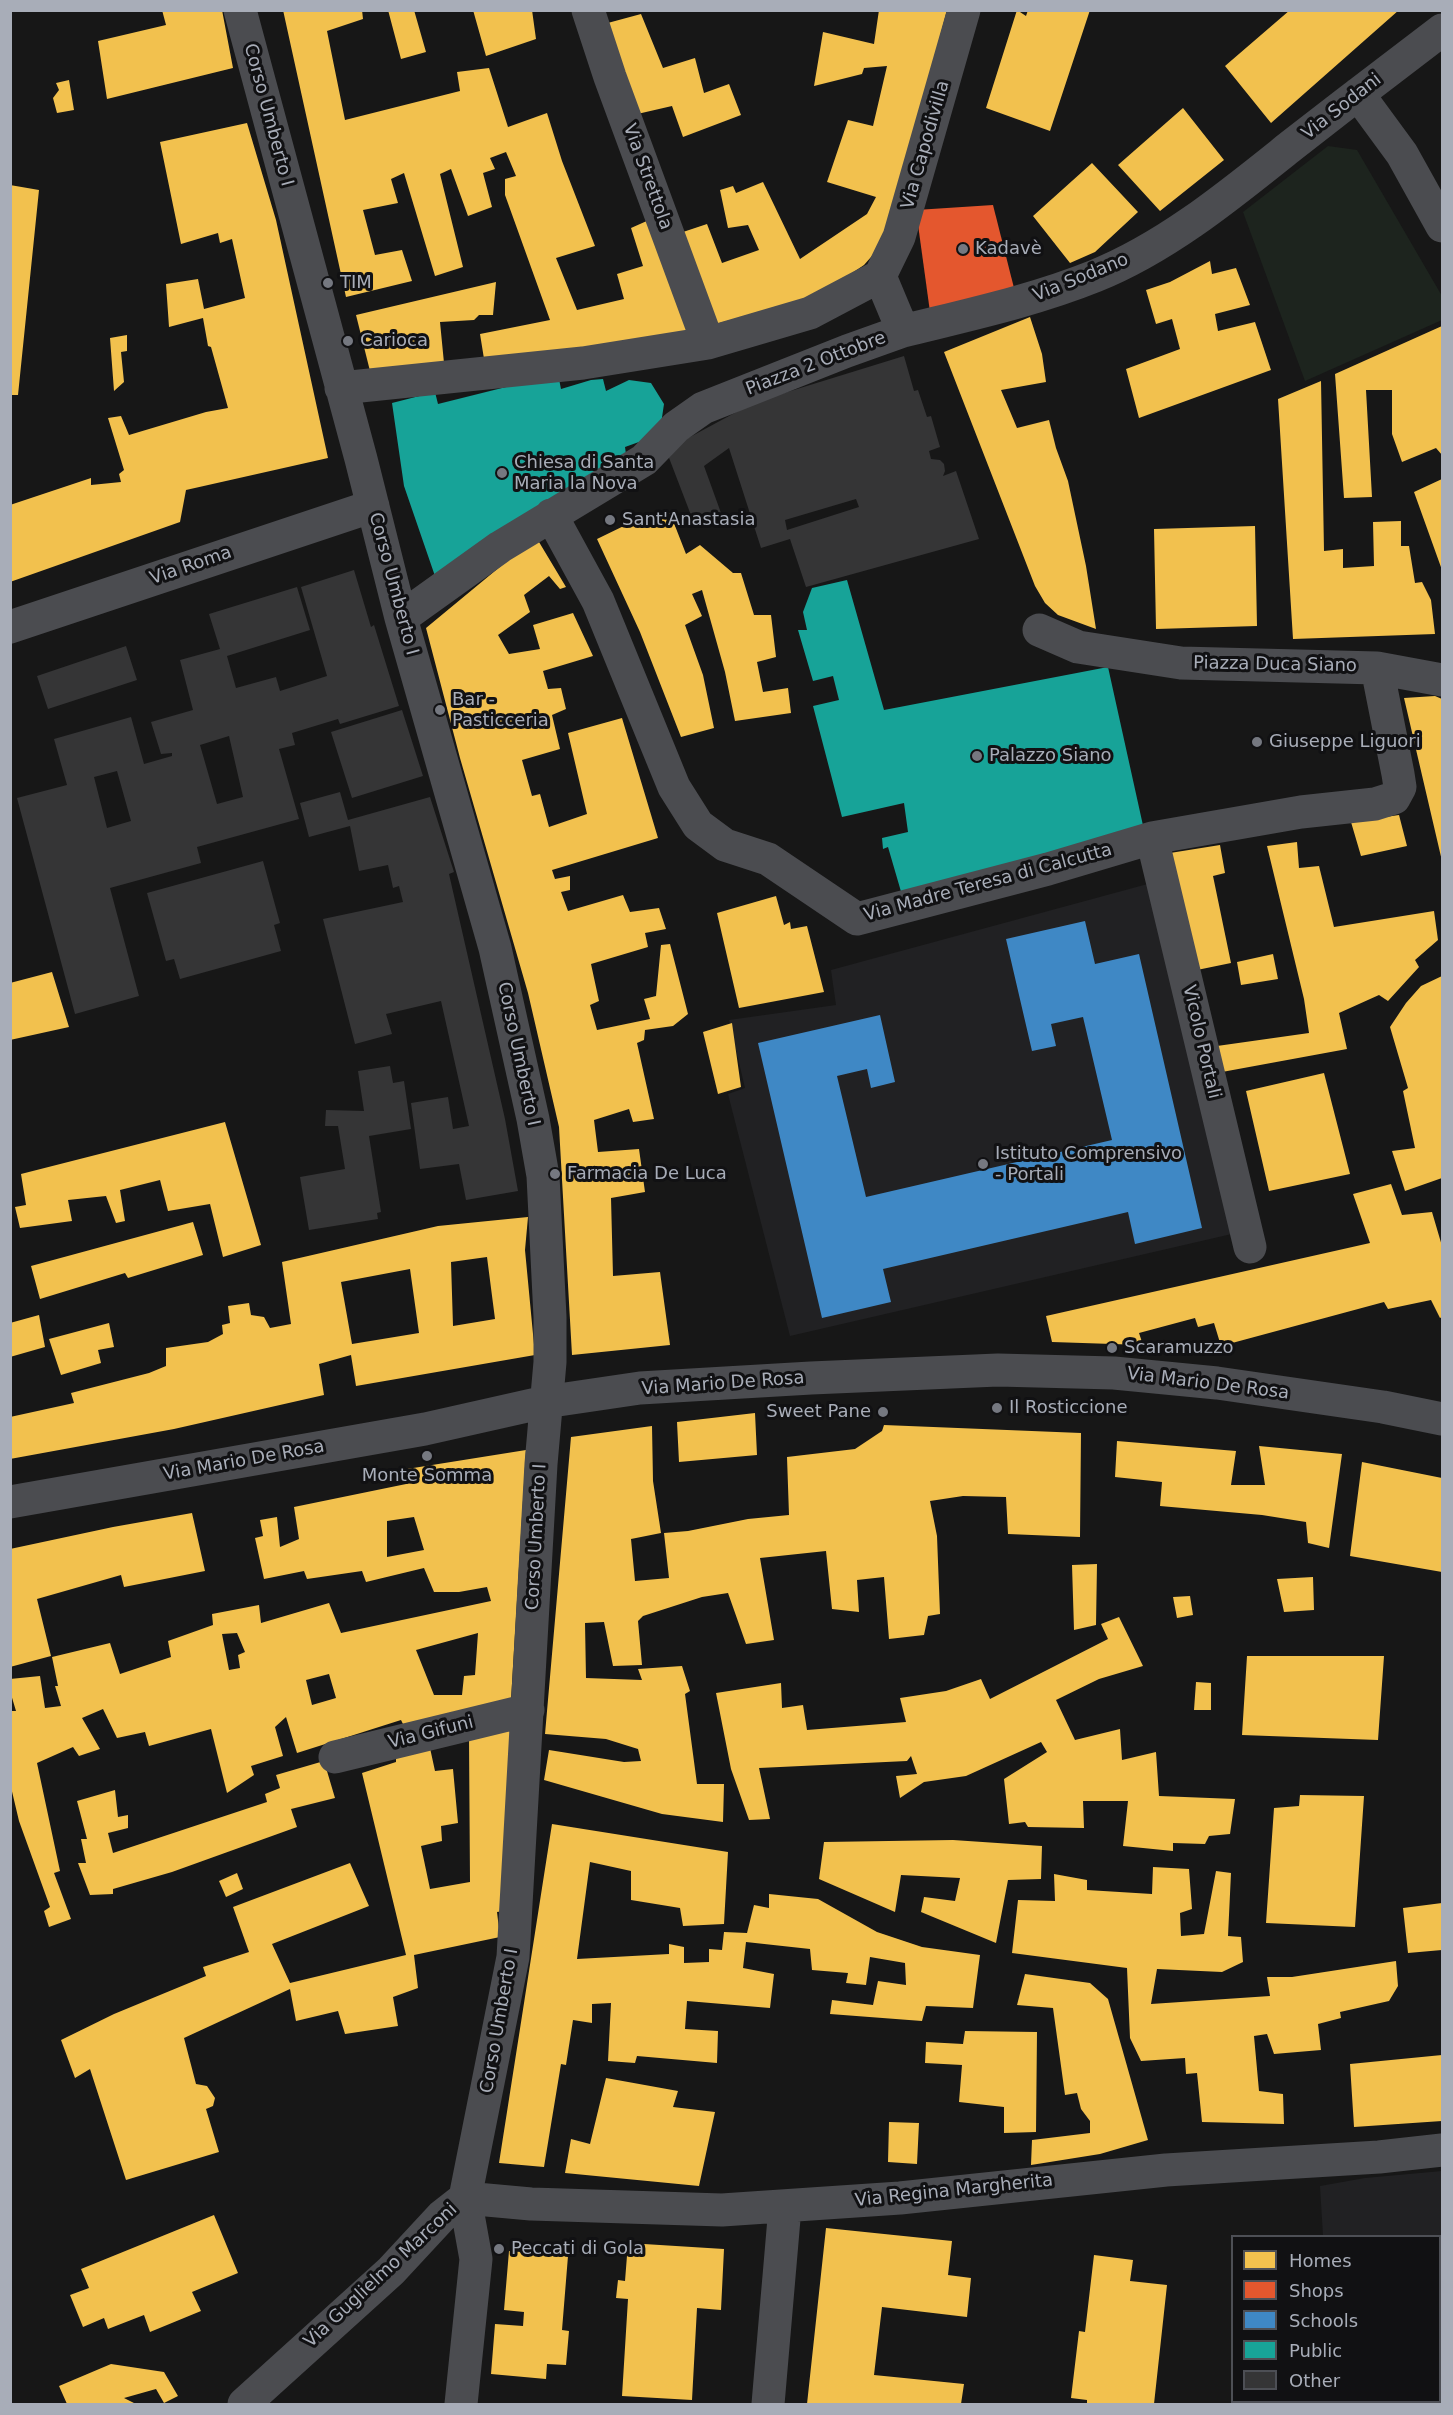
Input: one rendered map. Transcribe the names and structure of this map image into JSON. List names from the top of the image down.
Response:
{
  "streets": {
    "street": [
      "Via Sodani",
      "Corso Umberto I",
      "Via Capodivilla",
      "Via Strettola",
      "Via Sodano",
      "Piazza 2 Ottobre",
      "Via Roma",
      "Piazza Duca Siano",
      "Via Madre Teresa di Calcutta",
      "Vicolo Portali",
      "Via Mario De Rosa",
      "Via Gifuni",
      "Via Regina Margherita",
      "Via Guglielmo Marconi"
    ]
  },
  "crossings": [
    ["Via Sodani", "Via Sodano"],
    ["Corso Umberto I", "Piazza 2 Ottobre"],
    ["Corso Umberto I", "Via Roma"],
    ["Corso Umberto I", "Via Mario De Rosa"],
    ["Corso Umberto I", "Via Gifuni"],
    ["Corso Umberto I", "Via Guglielmo Marconi"],
    ["Via Capodivilla", "Piazza 2 Ottobre"],
    ["Via Sodano", "Piazza 2 Ottobre"],
    ["Piazza 2 Ottobre", "Via Madre Teresa di Calcutta"],
    ["Piazza Duca Siano", "Via Madre Teresa di Calcutta"],
    ["Via Madre Teresa di Calcutta", "Vicolo Portali"],
    ["Via Regina Margherita", "Via Guglielmo Marconi"]
  ],
  "places": [
    "Kadavè",
    "TIM",
    "Carioca",
    "Chiesa di Santa Maria la Nova",
    "Sant'Anastasia",
    "Bar - Pasticceria",
    "Giuseppe Liguori",
    "Palazzo Siano",
    "Istituto Comprensivo - Portali",
    "Farmacia De Luca",
    "Scaramuzzo",
    "Il Rosticcione",
    "Sweet Pane",
    "Monte Somma",
    "Peccati di Gola"
  ],
  "legend": [
    "Homes",
    "Shops",
    "Schools",
    "Public",
    "Other"
  ]
}
